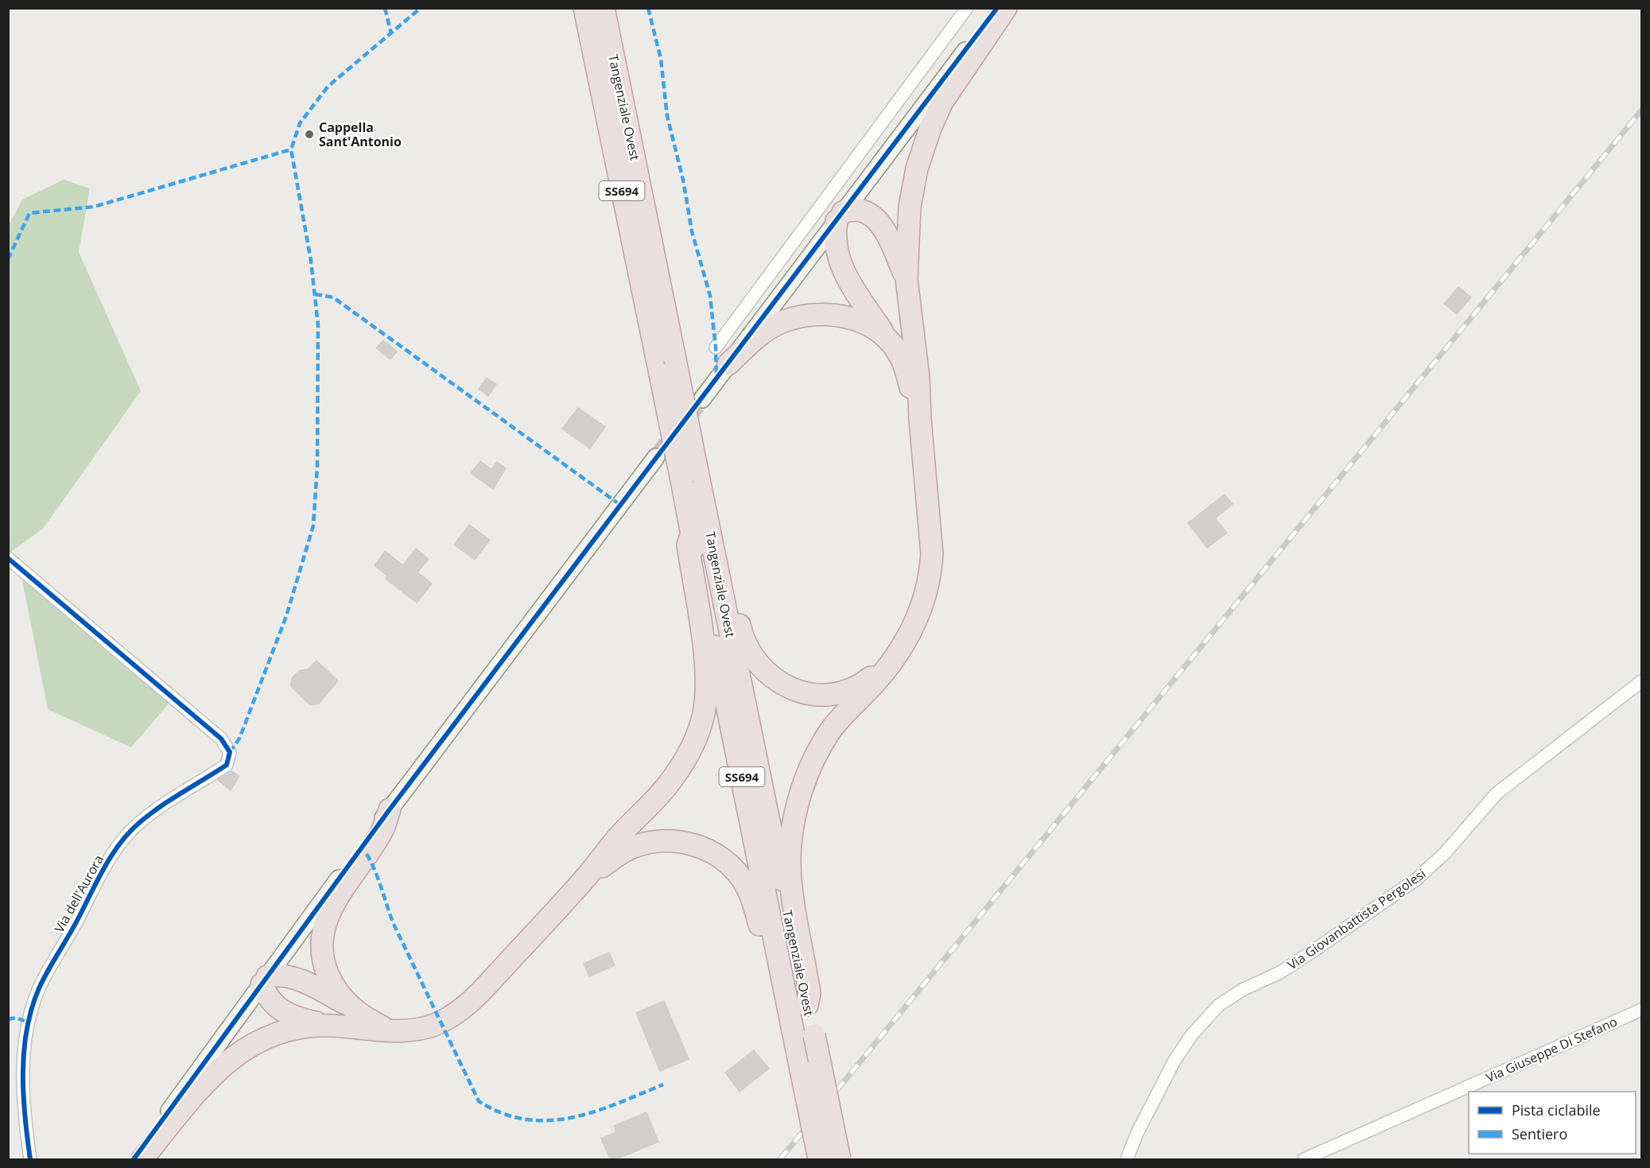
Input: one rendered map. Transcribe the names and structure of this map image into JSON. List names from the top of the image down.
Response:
{
  "streets": {
    "highway": ["Tangenziale Ovest", "SS694"],
    "street": ["Via dell'Aurora", "Via Giovanbattista Pergolesi", "Via Giuseppe Di Stefano"]
  },
  "places": ["Cappella Sant'Antonio"],
  "legend": ["Pista ciclabile", "Sentiero"]
}
